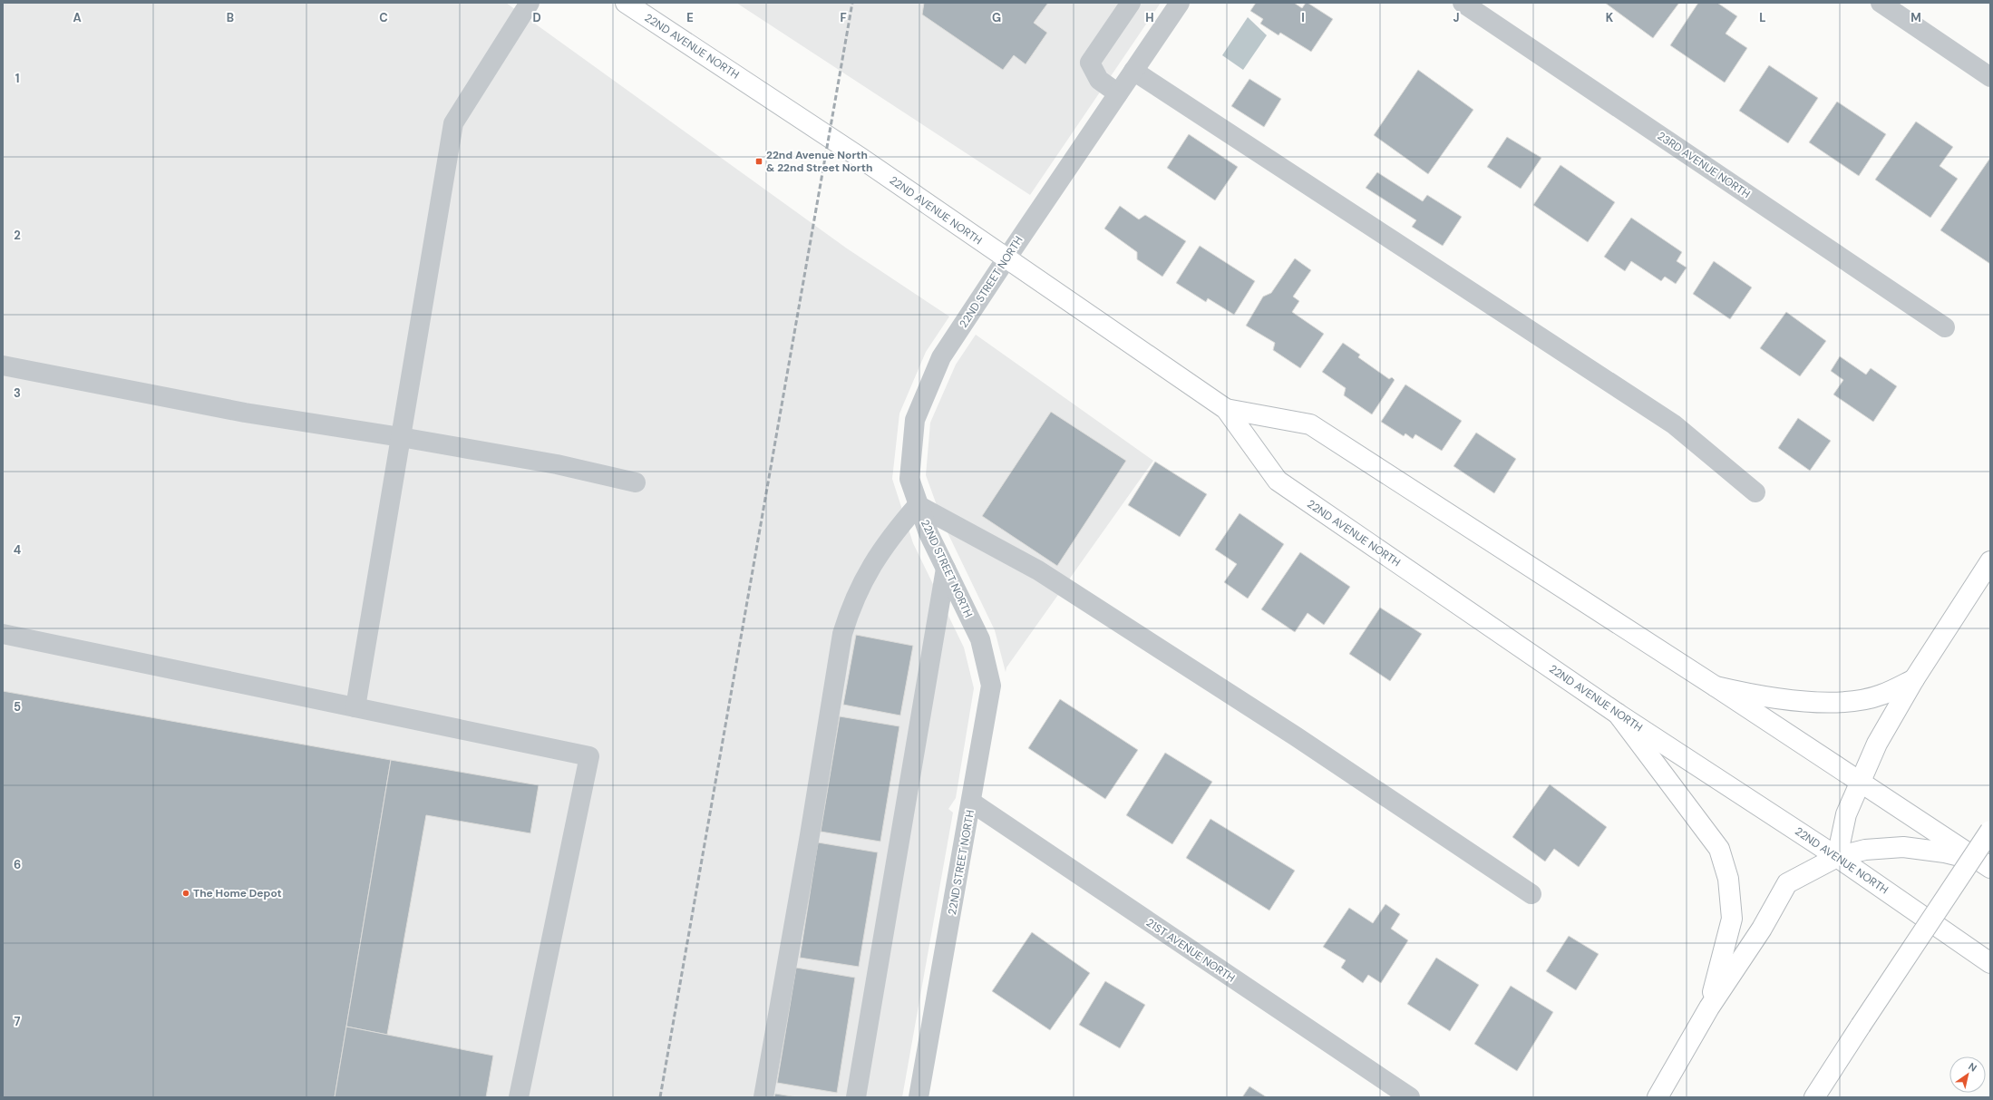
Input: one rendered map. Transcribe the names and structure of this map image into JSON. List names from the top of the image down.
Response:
{
  "streets": {
    "main road": ["22ND AVENUE NORTH"],
    "street": ["23RD AVENUE NORTH", "22ND STREET NORTH", "21ST AVENUE NORTH"]
  },
  "crossings": [
    ["22ND AVENUE NORTH", "22ND STREET NORTH"],
    ["22ND STREET NORTH", "21ST AVENUE NORTH"]
  ],
  "places": {
    "transit": ["22nd Avenue North & 22nd Street North"],
    "other": ["The Home Depot"]
  },
  "north": "top right",
  "grid": {
    "columns": [
      "A",
      "B",
      "C",
      "D",
      "E",
      "F",
      "G",
      "H",
      "I",
      "J",
      "K",
      "L",
      "M"
    ],
    "rows": [
      "1",
      "2",
      "3",
      "4",
      "5",
      "6",
      "7"
    ]
  }
}
